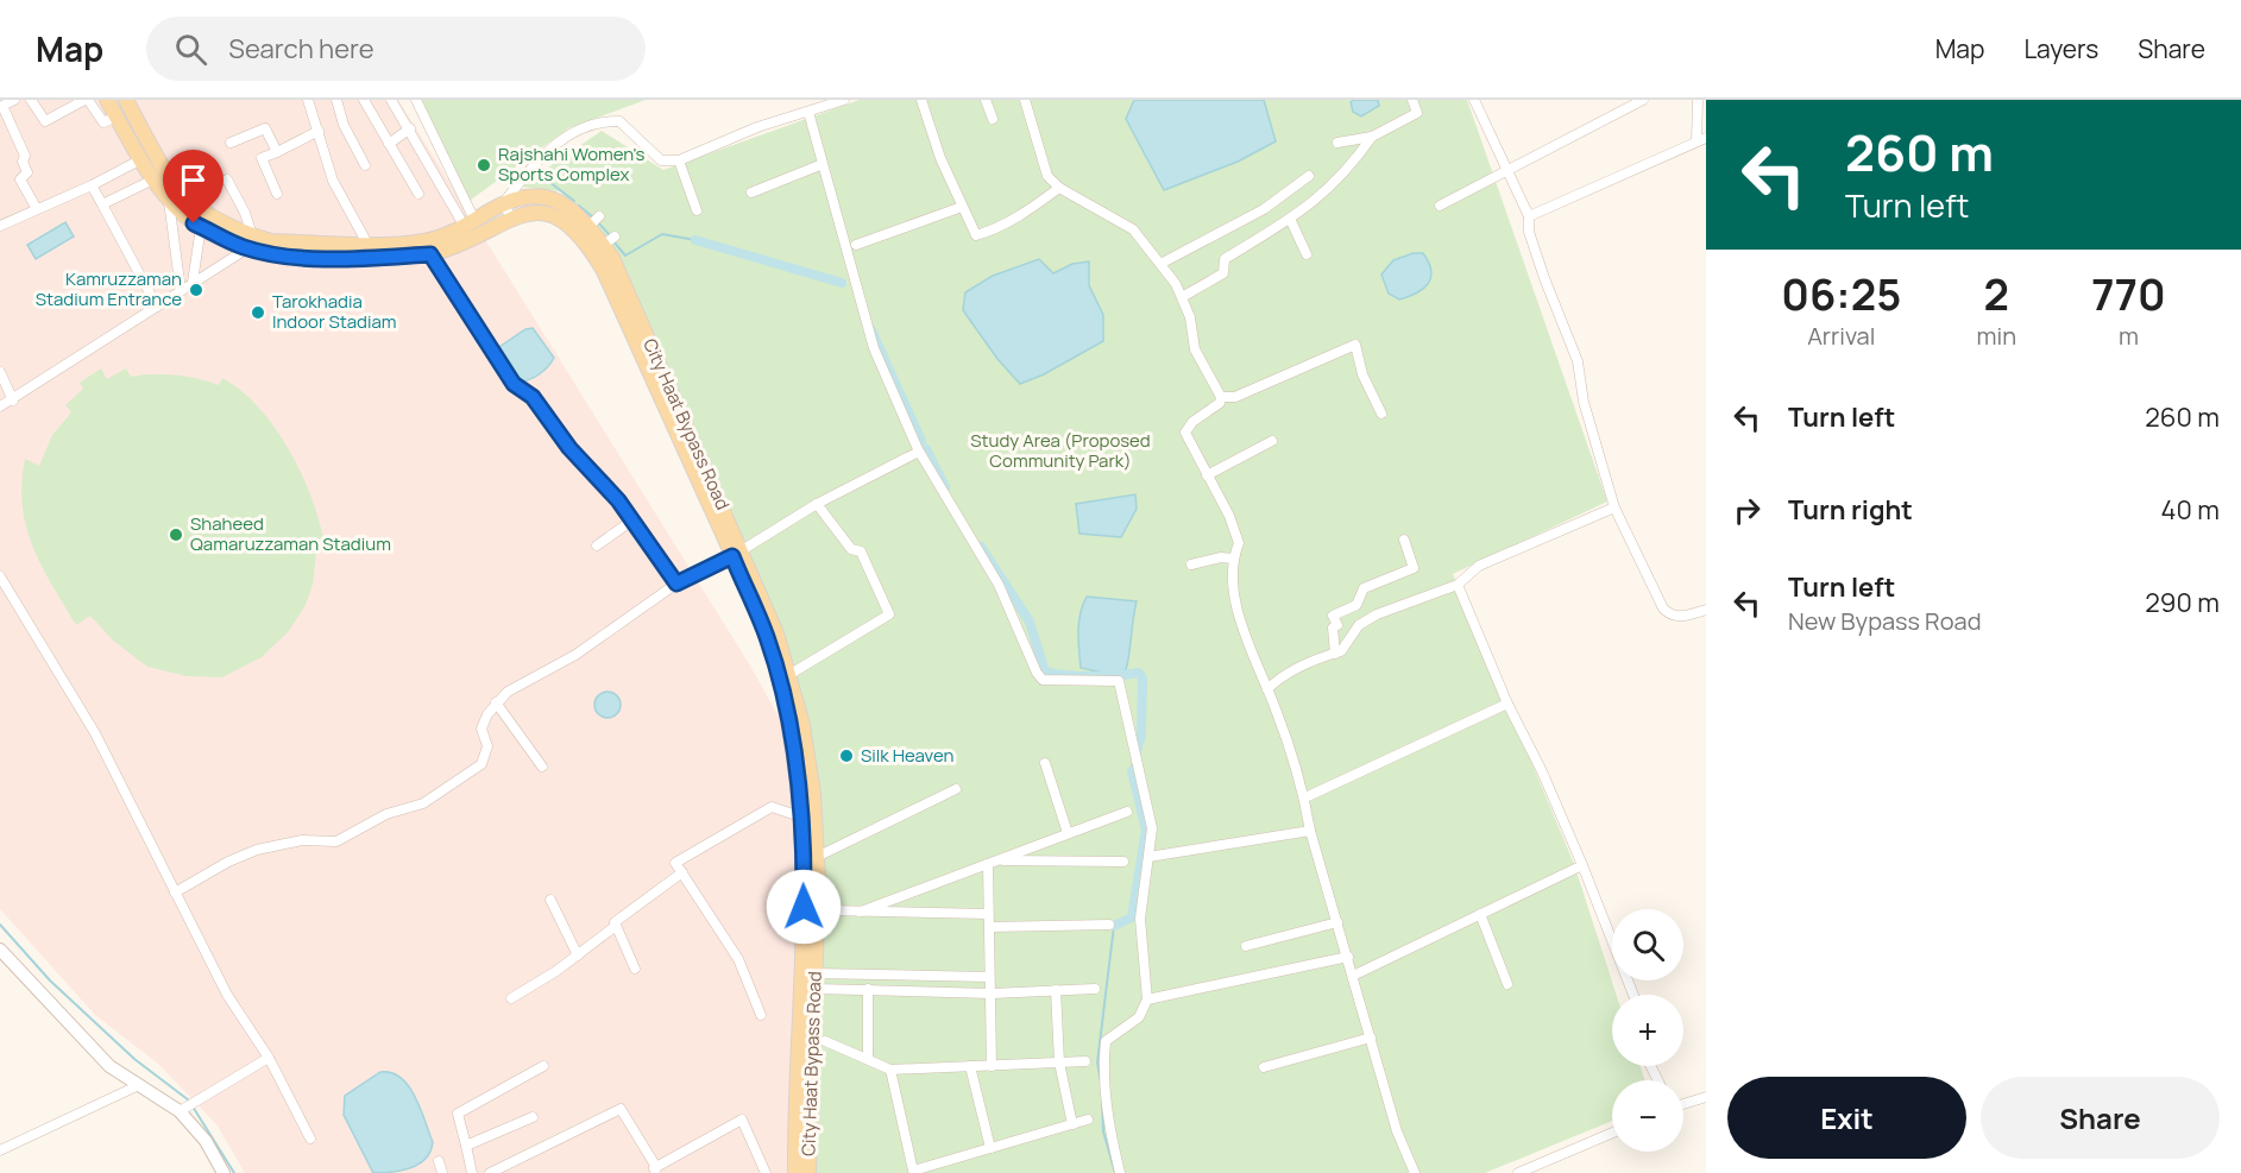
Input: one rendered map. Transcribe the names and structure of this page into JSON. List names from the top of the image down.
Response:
{
  "streets": {
    "main road": ["City Haat Bypass Road"]
  },
  "parks": ["Study Area (Proposed Community Park)"],
  "places": [
    "Rajshahi Women's Sports Complex",
    "Kamruzzaman Stadium Entrance",
    "Tarokhadia Indoor Stadiam",
    "Shaheed Qamaruzzaman Stadium",
    "Silk Heaven"
  ],
  "page": {
    "header": "Map",
    "search": "Search here",
    "nav": ["Map", "Layers", "Share"],
    "turn": ["260 m", "Turn left"],
    "eta": [
      "06:25",
      "Arrival",
      "2",
      "min",
      "770",
      "m"
    ],
    "list": [
      {
        "name": "Turn left",
        "value": "260 m"
      },
      {
        "name": "Turn right",
        "value": "40 m"
      },
      {
        "name": "Turn left",
        "note": "New Bypass Road",
        "value": "290 m"
      }
    ],
    "map_buttons": ["+", "−"],
    "buttons": ["Exit", "Share"]
  }
}
